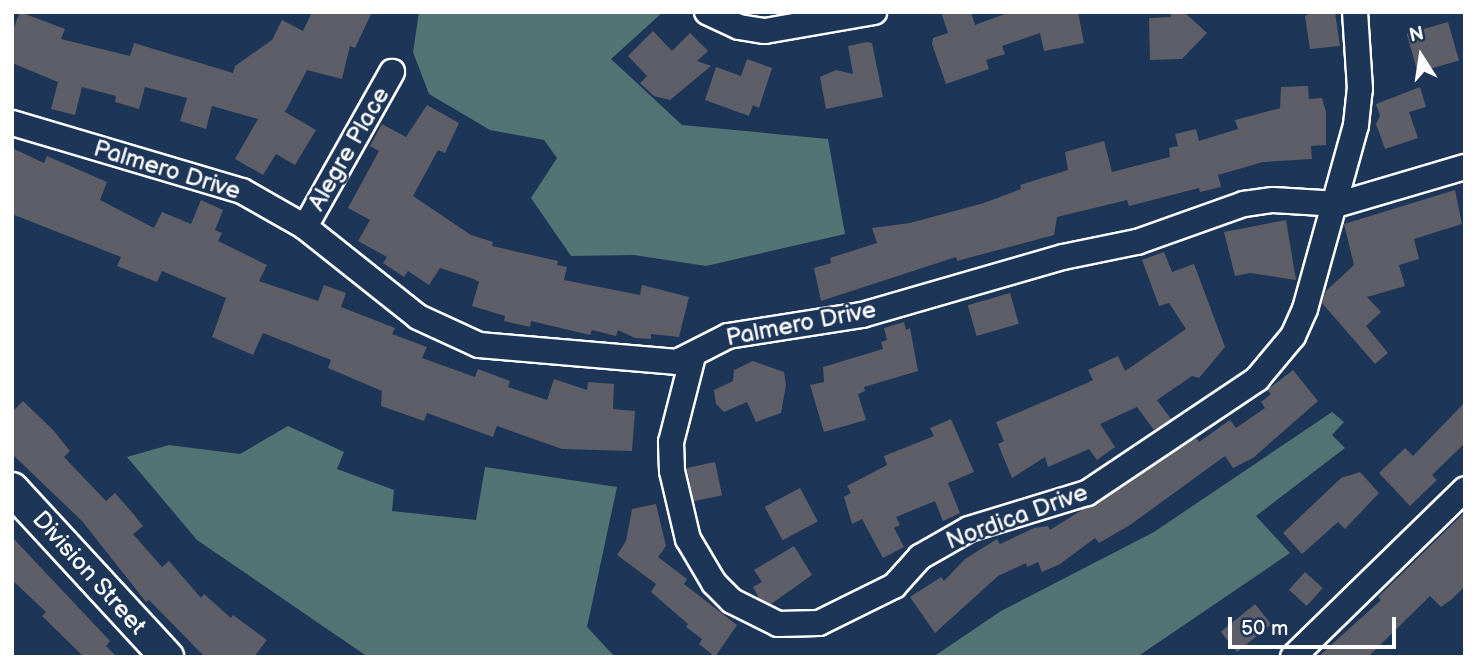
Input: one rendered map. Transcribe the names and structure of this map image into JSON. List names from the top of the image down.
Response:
{
  "streets": {
    "street": [
      "Alegre Place",
      "Palmero Drive",
      "Nordica Drive",
      "Division Street"
    ]
  },
  "crossings": [
    ["Alegre Place", "Palmero Drive"],
    ["Palmero Drive", "Nordica Drive"]
  ],
  "scale_bar": "50 m",
  "north": "top"
}
